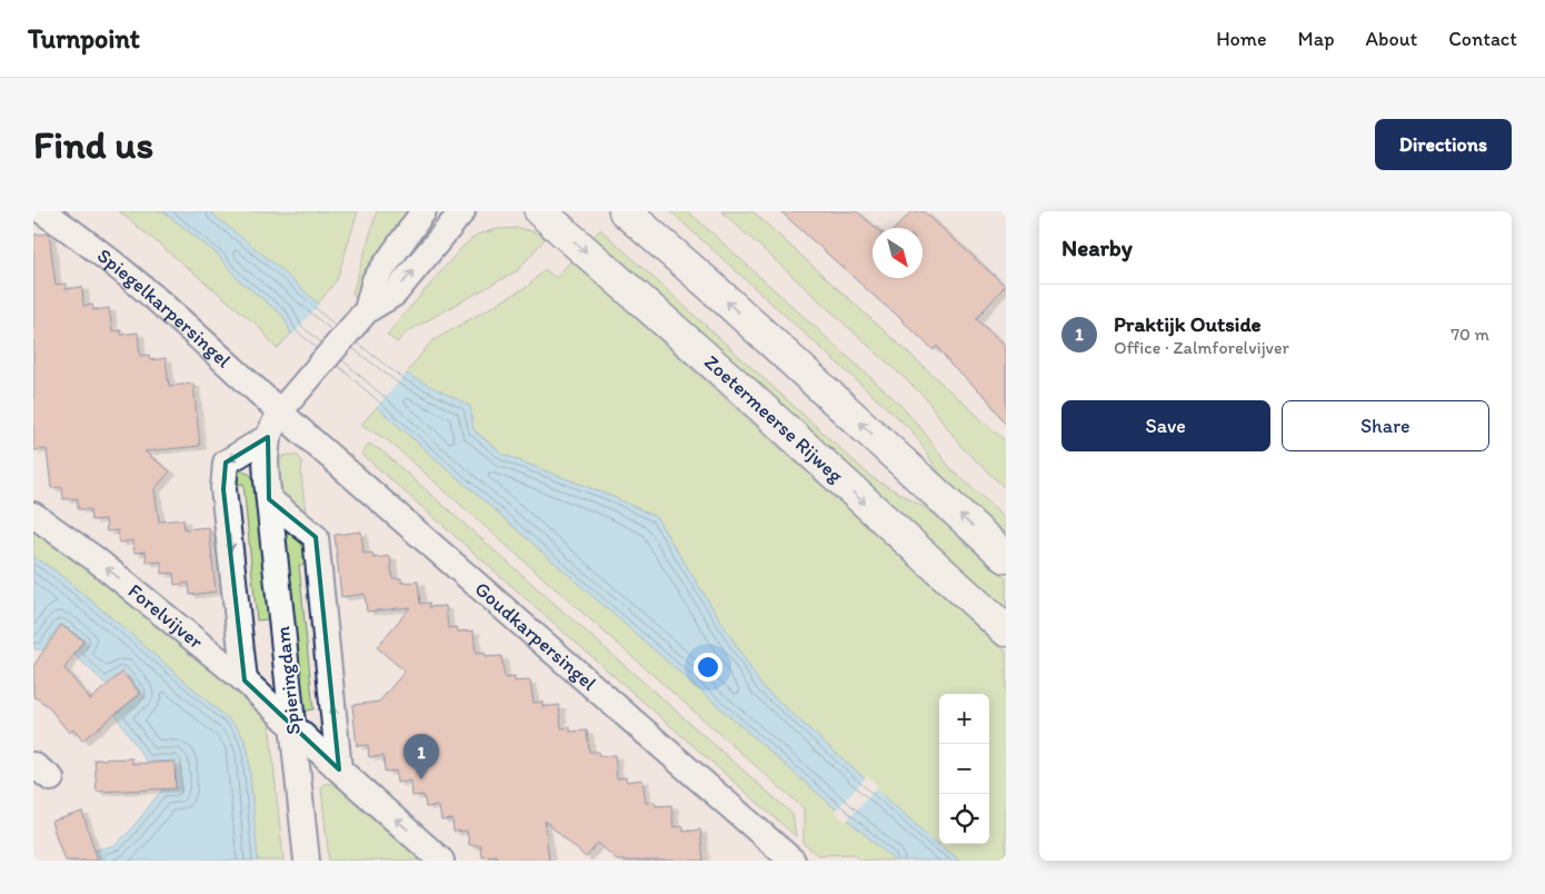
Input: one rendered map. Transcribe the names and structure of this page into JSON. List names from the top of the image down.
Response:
{
  "streets": {
    "main road": ["Zoetermeerse Rijweg"],
    "street": [
      "Spiegelkarpersingel",
      "Forelvijver",
      "Goudkarpersingel",
      "Spieringdam"
    ]
  },
  "crossings": [
    ["Spiegelkarpersingel", "Goudkarpersingel"],
    ["Spiegelkarpersingel", "Spieringdam"],
    ["Forelvijver", "Spieringdam"],
    ["Goudkarpersingel", "Spieringdam"]
  ],
  "one_way": ["Forelvijver"],
  "north": "bottom right",
  "page": {
    "header": "Turnpoint",
    "nav": [
      "Home",
      "Map",
      "About",
      "Contact"
    ],
    "buttons": [
      "Directions",
      ["Save", "Share"]
    ],
    "title": "Find us",
    "heading": "Nearby",
    "list": [
      {
        "mark": "1",
        "name": "Praktijk Outside",
        "note": "Office · Zalmforelvijver",
        "value": "70 m"
      }
    ],
    "map_buttons": ["+", "−"],
    "pins": "1"
  }
}
